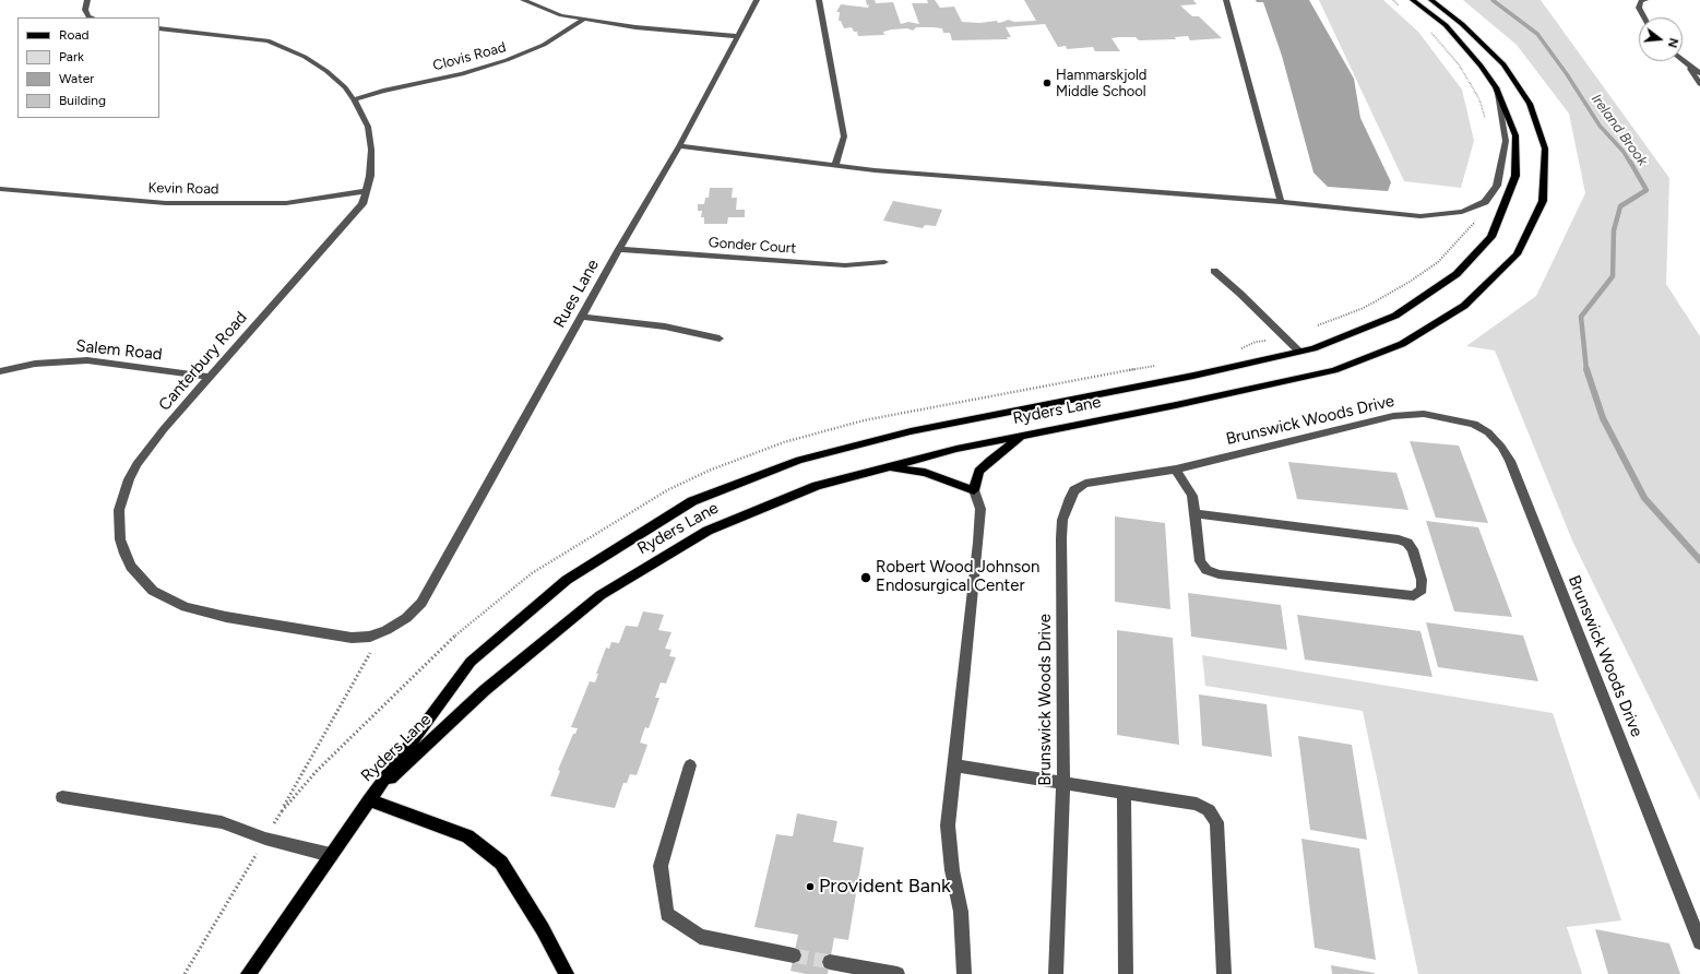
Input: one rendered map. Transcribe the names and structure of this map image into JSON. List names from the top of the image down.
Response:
{
  "streets": {
    "main road": ["Ryders Lane"],
    "street": [
      "Clovis Road",
      "Kevin Road",
      "Gonder Court",
      "Rues Lane",
      "Salem Road",
      "Canterbury Road",
      "Brunswick Woods Drive"
    ]
  },
  "crossings": [
    ["Clovis Road", "Canterbury Road"],
    ["Kevin Road", "Canterbury Road"],
    ["Gonder Court", "Rues Lane"],
    ["Rues Lane", "Canterbury Road"],
    ["Salem Road", "Canterbury Road"]
  ],
  "water": ["Ireland Brook"],
  "places": ["Hammarskjold Middle School", "Robert Wood Johnson Endosurgical Center", "Provident Bank"],
  "legend": [
    "Road",
    "Park",
    "Water",
    "Building"
  ],
  "north": "right"
}
